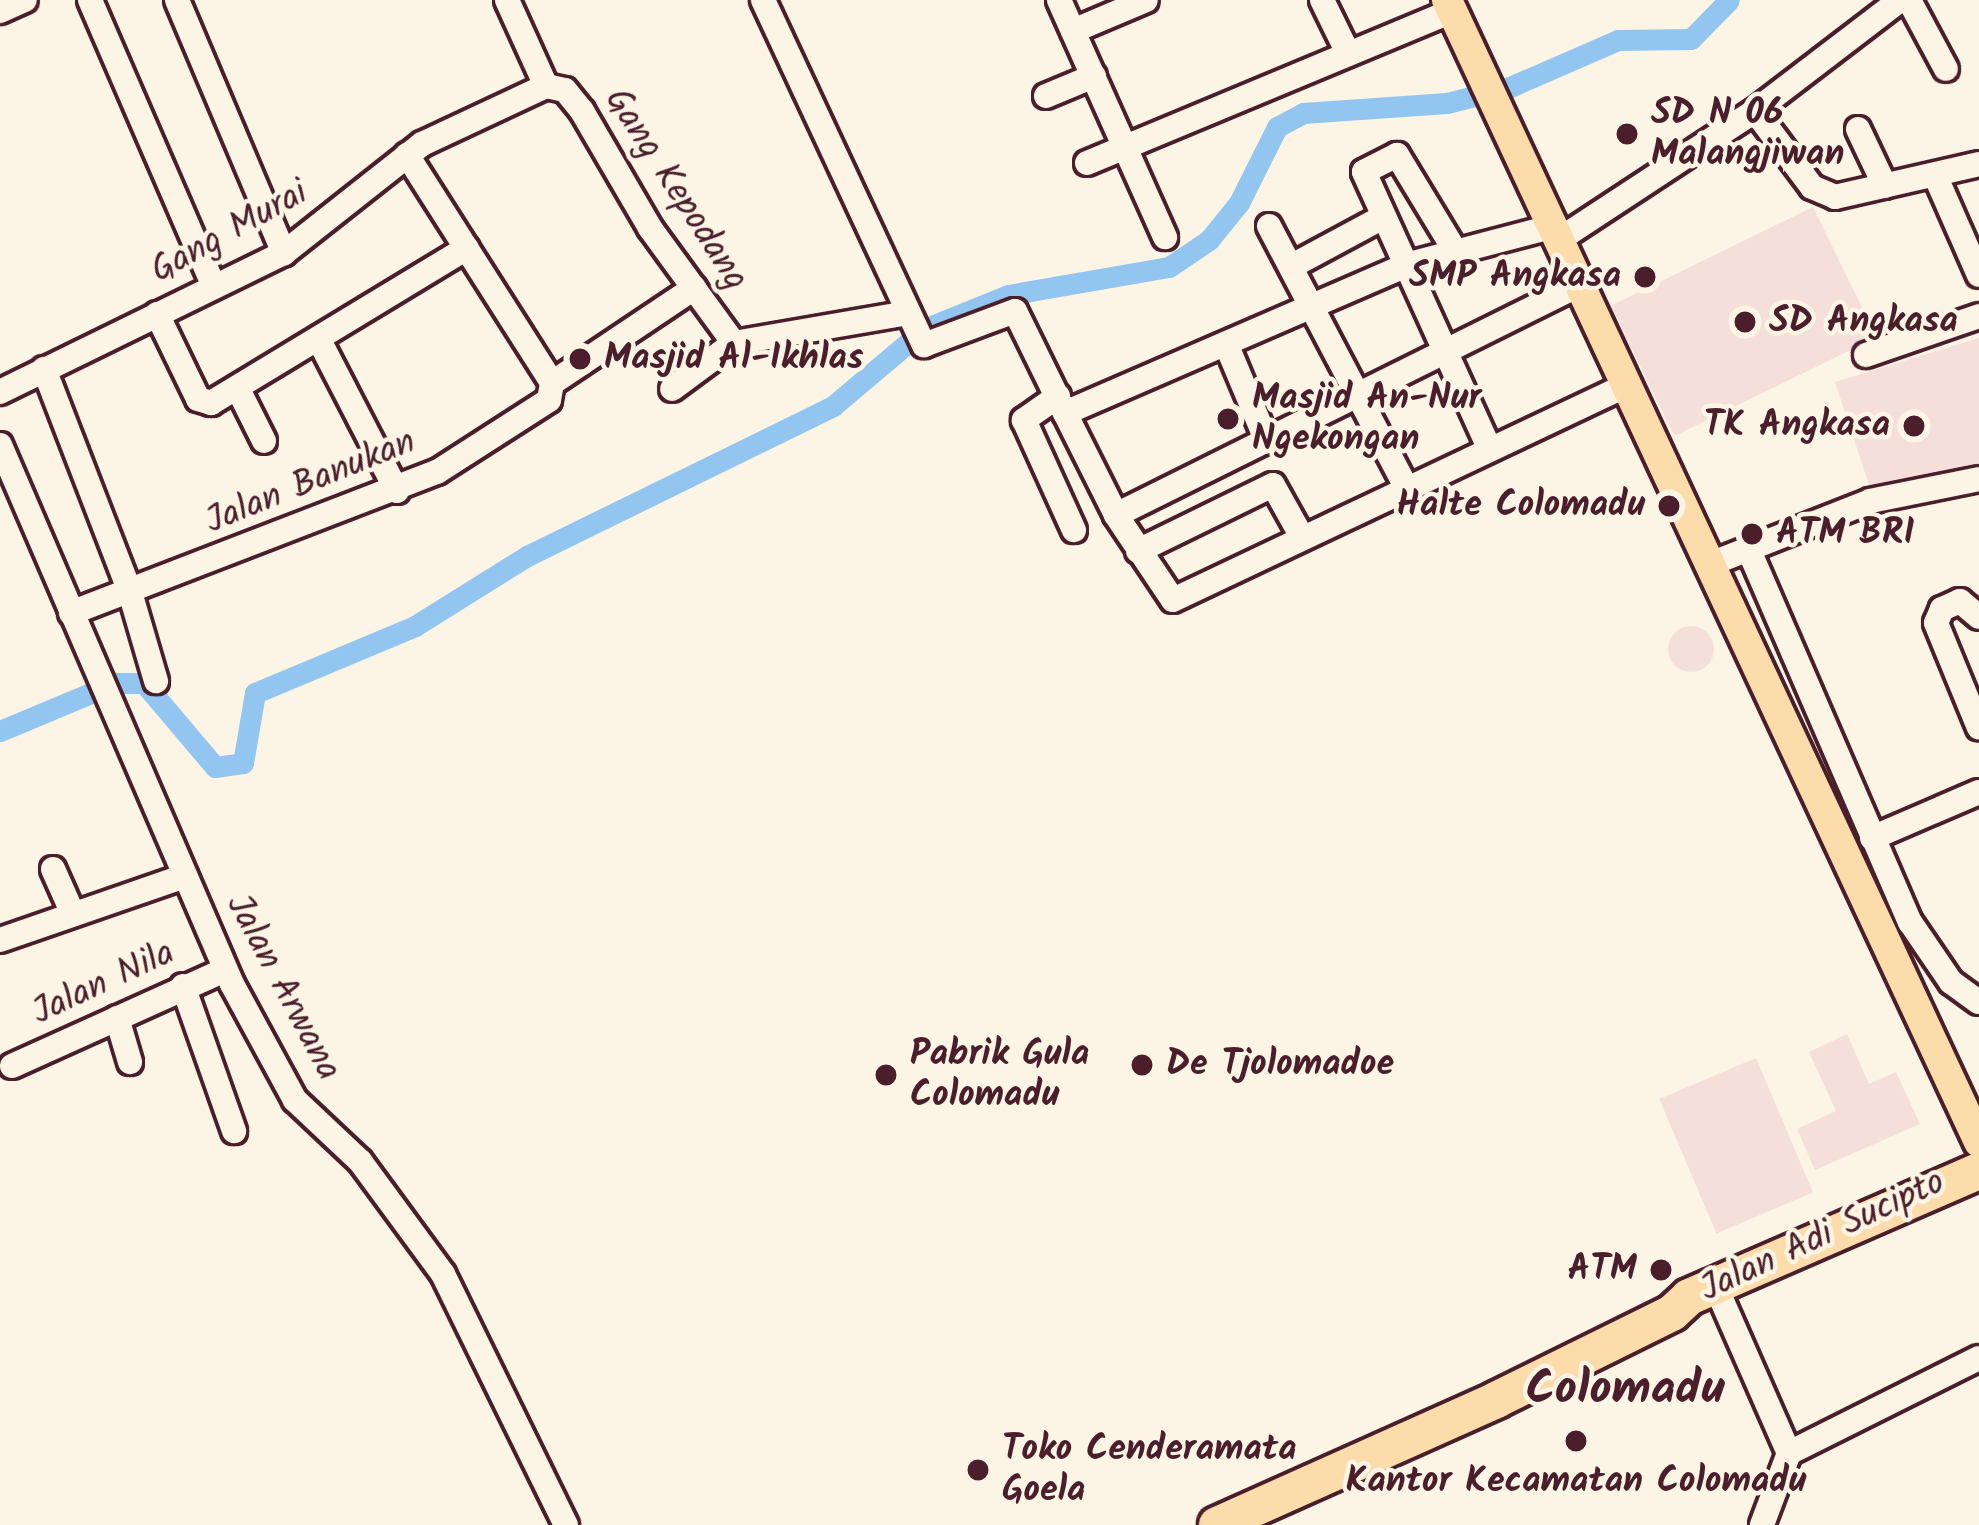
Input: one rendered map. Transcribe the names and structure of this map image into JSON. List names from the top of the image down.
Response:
{
  "streets": {
    "highway": ["Jalan Adi Sucipto"],
    "street": [
      "Gang Kepodang",
      "Gang Murai",
      "Jalan Banukan",
      "Jalan Nila",
      "Jalan Arwana"
    ]
  },
  "crossings": [
    ["Gang Kepodang", "Gang Murai"],
    ["Gang Kepodang", "Jalan Banukan"],
    ["Jalan Banukan", "Jalan Arwana"],
    ["Jalan Nila", "Jalan Arwana"]
  ],
  "districts": ["Colomadu"],
  "places": [
    "SD N 06 Malangjiwan",
    "SMP Angkasa",
    "SD Angkasa",
    "Masjid Al-Ikhlas",
    "Masjid An-Nur Ngekongan",
    "TK Angkasa",
    "Halte Colomadu",
    "ATM BRI",
    "De Tjolomadoe",
    "Pabrik Gula Colomadu",
    "ATM",
    "Kantor Kecamatan Colomadu",
    "Toko Cenderamata Goela"
  ]
}
